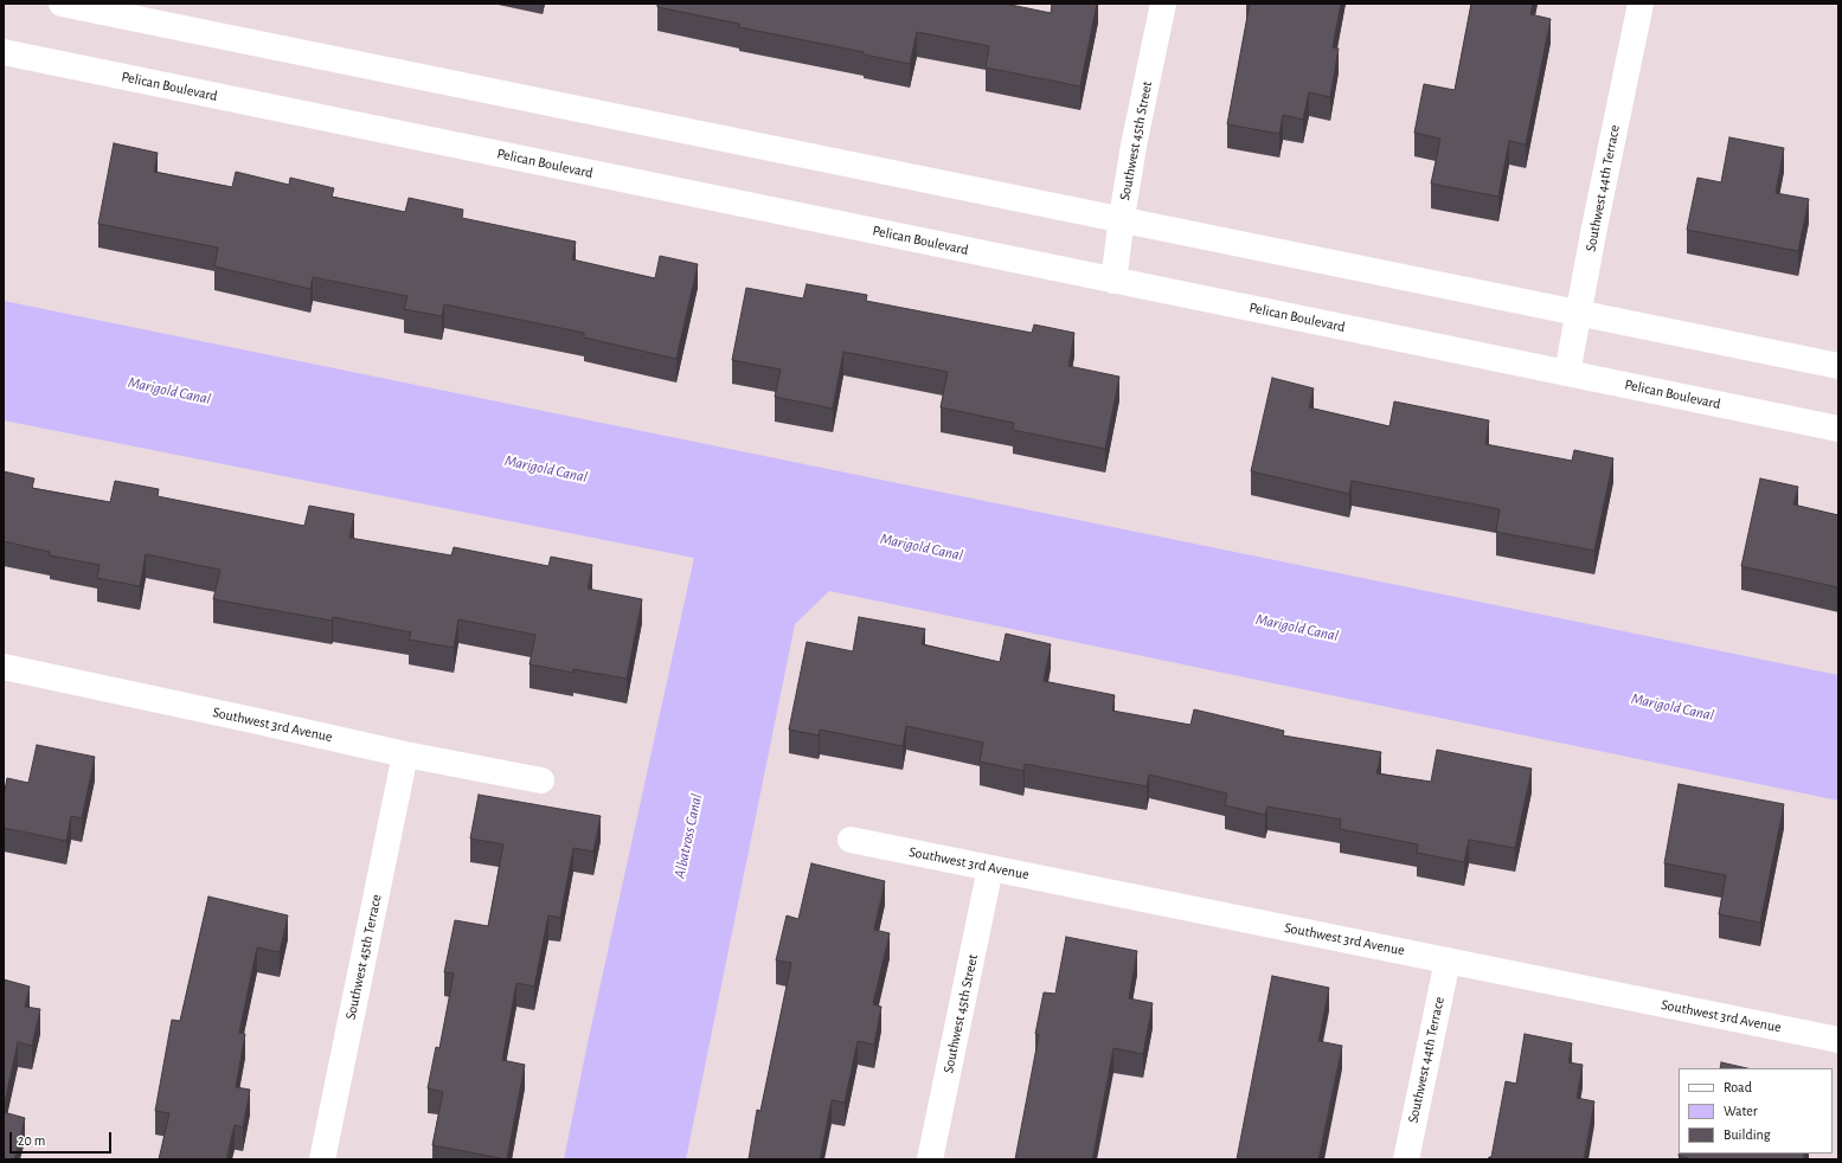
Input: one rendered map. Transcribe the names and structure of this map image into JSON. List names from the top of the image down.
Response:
{
  "streets": {
    "street": [
      "Pelican Boulevard",
      "Southwest 45th Street",
      "Southwest 44th Terrace",
      "Southwest 3rd Avenue",
      "Southwest 45th Terrace"
    ]
  },
  "crossings": [
    ["Pelican Boulevard", "Southwest 45th Street"],
    ["Pelican Boulevard", "Southwest 44th Terrace"],
    ["Southwest 45th Street", "Southwest 3rd Avenue"],
    ["Southwest 44th Terrace", "Southwest 3rd Avenue"],
    ["Southwest 3rd Avenue", "Southwest 45th Terrace"]
  ],
  "water": ["Marigold Canal", "Albatross Canal"],
  "legend": ["Road", "Water", "Building"],
  "scale_bar": "20 m"
}
